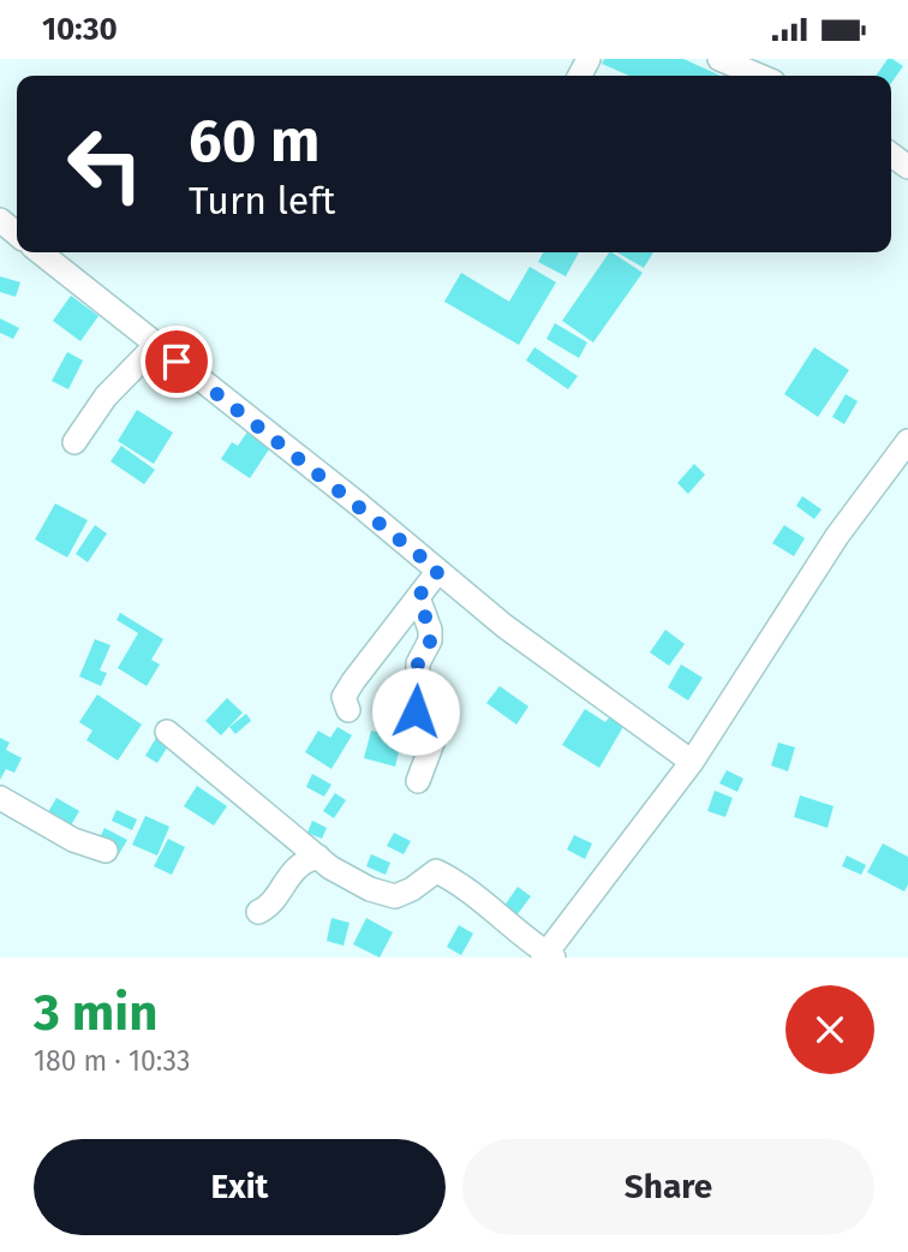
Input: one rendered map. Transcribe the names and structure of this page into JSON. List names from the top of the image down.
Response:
{
  "page": {
    "status": "10:30",
    "turn": ["60 m", "Turn left"],
    "heading": ["3 min", "180 m · 10:33"],
    "buttons": ["Exit", "Share"]
  }
}
